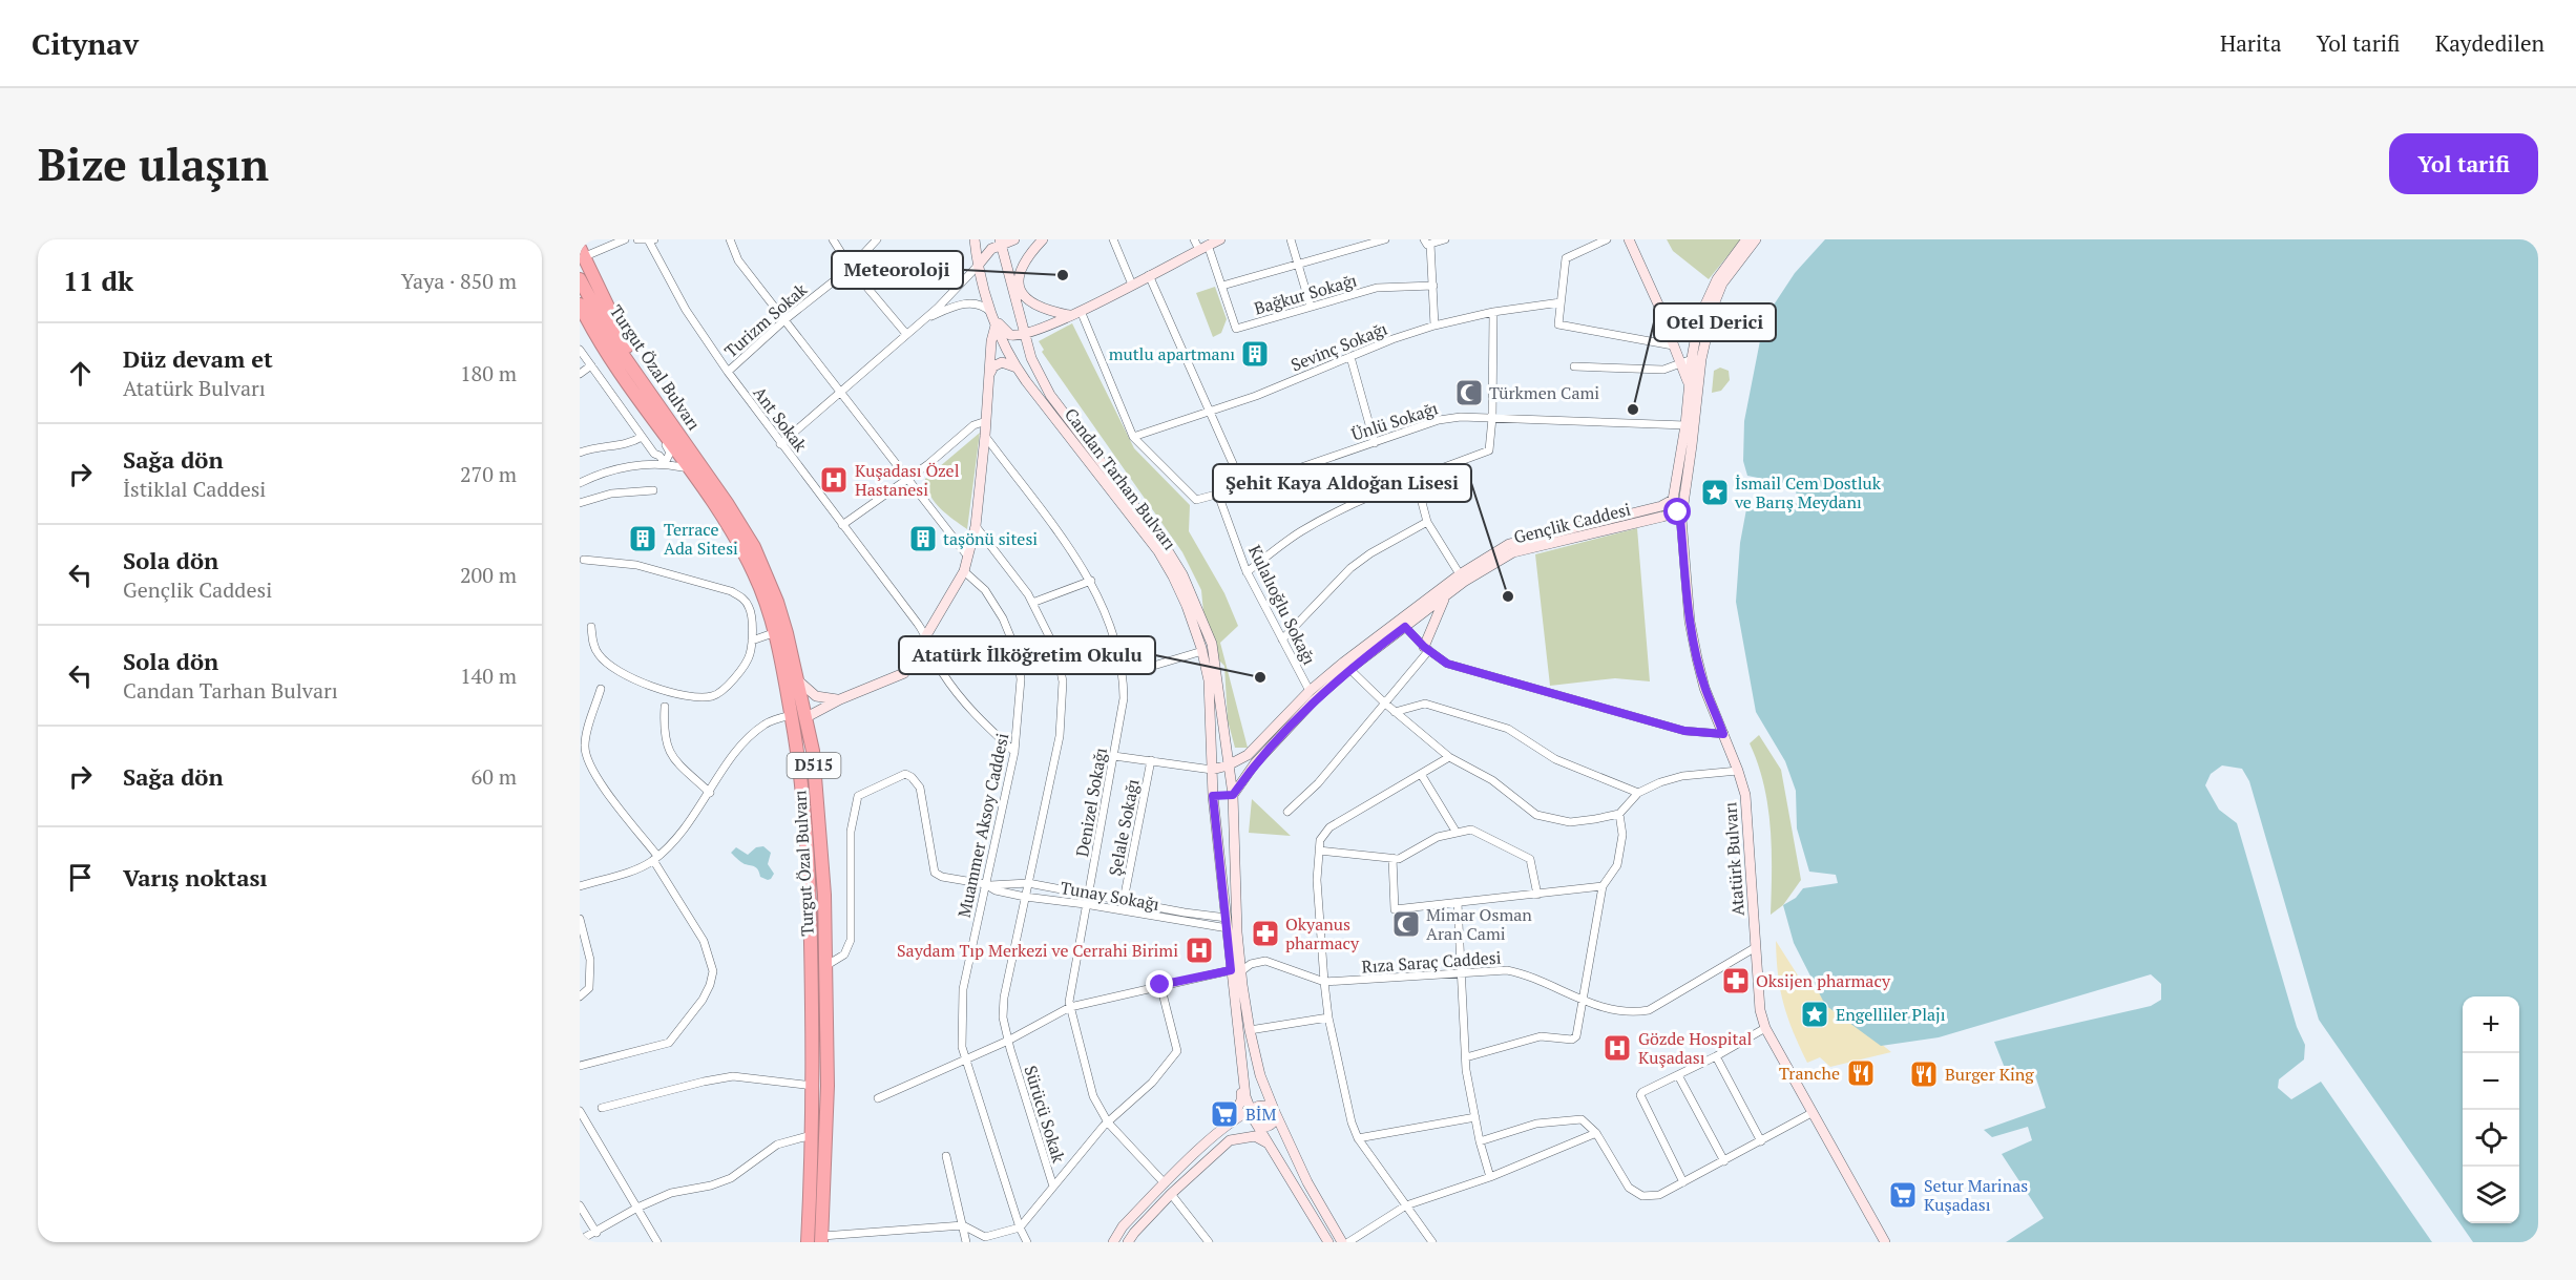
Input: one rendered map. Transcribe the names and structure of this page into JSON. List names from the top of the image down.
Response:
{
  "streets": {
    "highway": ["Turgut Özal Bulvarı", "D515"],
    "main road": ["Candan Tarhan Bulvarı", "Gençlik Caddesi", "Atatürk Bulvarı"],
    "street": [
      "Bağkur Sokağı",
      "Turizm Sokak",
      "Sevinç Sokağı",
      "Ant Sokak",
      "Ünlü Sokağı",
      "Kulalıoğlu Sokağı",
      "Denizel Sokağı",
      "Muammer Aksoy Caddesi",
      "Şelale Sokağı",
      "Tunay Sokağı",
      "Rıza Saraç Caddesi",
      "Sürücü Sokak"
    ]
  },
  "crossings": [
    ["Turizm Sokak", "Ant Sokak"],
    ["Sevinç Sokağı", "Ünlü Sokağı"],
    ["Ant Sokak", "Muammer Aksoy Caddesi"],
    ["Ünlü Sokağı", "Kulalıoğlu Sokağı"],
    ["Ünlü Sokağı", "Atatürk Bulvarı"],
    ["Candan Tarhan Bulvarı", "Gençlik Caddesi"],
    ["Candan Tarhan Bulvarı", "Tunay Sokağı"],
    ["Candan Tarhan Bulvarı", "Rıza Saraç Caddesi"],
    ["Gençlik Caddesi", "Kulalıoğlu Sokağı"],
    ["Gençlik Caddesi", "Atatürk Bulvarı"],
    ["Denizel Sokağı", "Tunay Sokağı"],
    ["Denizel Sokağı", "Rıza Saraç Caddesi"],
    ["Muammer Aksoy Caddesi", "Tunay Sokağı"],
    ["Muammer Aksoy Caddesi", "Rıza Saraç Caddesi"],
    ["Şelale Sokağı", "Tunay Sokağı"],
    ["Atatürk Bulvarı", "Rıza Saraç Caddesi"],
    ["Tunay Sokağı", "Sürücü Sokak"],
    ["Rıza Saraç Caddesi", "Sürücü Sokak"]
  ],
  "places": {
    "other": [
      "Meteoroloji",
      "Otel Derici",
      "Şehit Kaya Aldoğan Lisesi",
      "Atatürk İlköğretim Okulu"
    ],
    "building": ["mutlu apartmanı", "Terrace Ada Sitesi", "taşönü sitesi"],
    "mosque": ["Türkmen Cami", "Mimar Osman Aran Cami"],
    "hospital": ["Kuşadası Özel Hastanesi", "Saydam Tıp Merkezi ve Cerrahi Birimi", "Gözde Hospital Kuşadası"],
    "place": ["İsmail Cem Dostluk ve Barış Meydanı", "Engelliler Plajı"],
    "pharmacy": ["Okyanus pharmacy", "Oksijen pharmacy"],
    "restaurant": ["Tranche", "Burger King"],
    "supermarket": ["BİM", "Setur Marinas Kuşadası"]
  },
  "page": {
    "header": "Citynav",
    "nav": ["Harita", "Yol tarifi", "Kaydedilen"],
    "buttons": "Yol tarifi",
    "title": "Bize ulaşın",
    "heading": ["11 dk", "Yaya · 850 m"],
    "list": [
      ["Düz devam et", "Atatürk Bulvarı", "180 m"],
      ["Sağa dön", "İstiklal Caddesi", "270 m"],
      ["Sola dön", "Gençlik Caddesi", "200 m"],
      ["Sola dön", "Candan Tarhan Bulvarı", "140 m"],
      ["Sağa dön", "60 m"],
      "Varış noktası"
    ],
    "map_buttons": ["+", "−"]
  }
}
